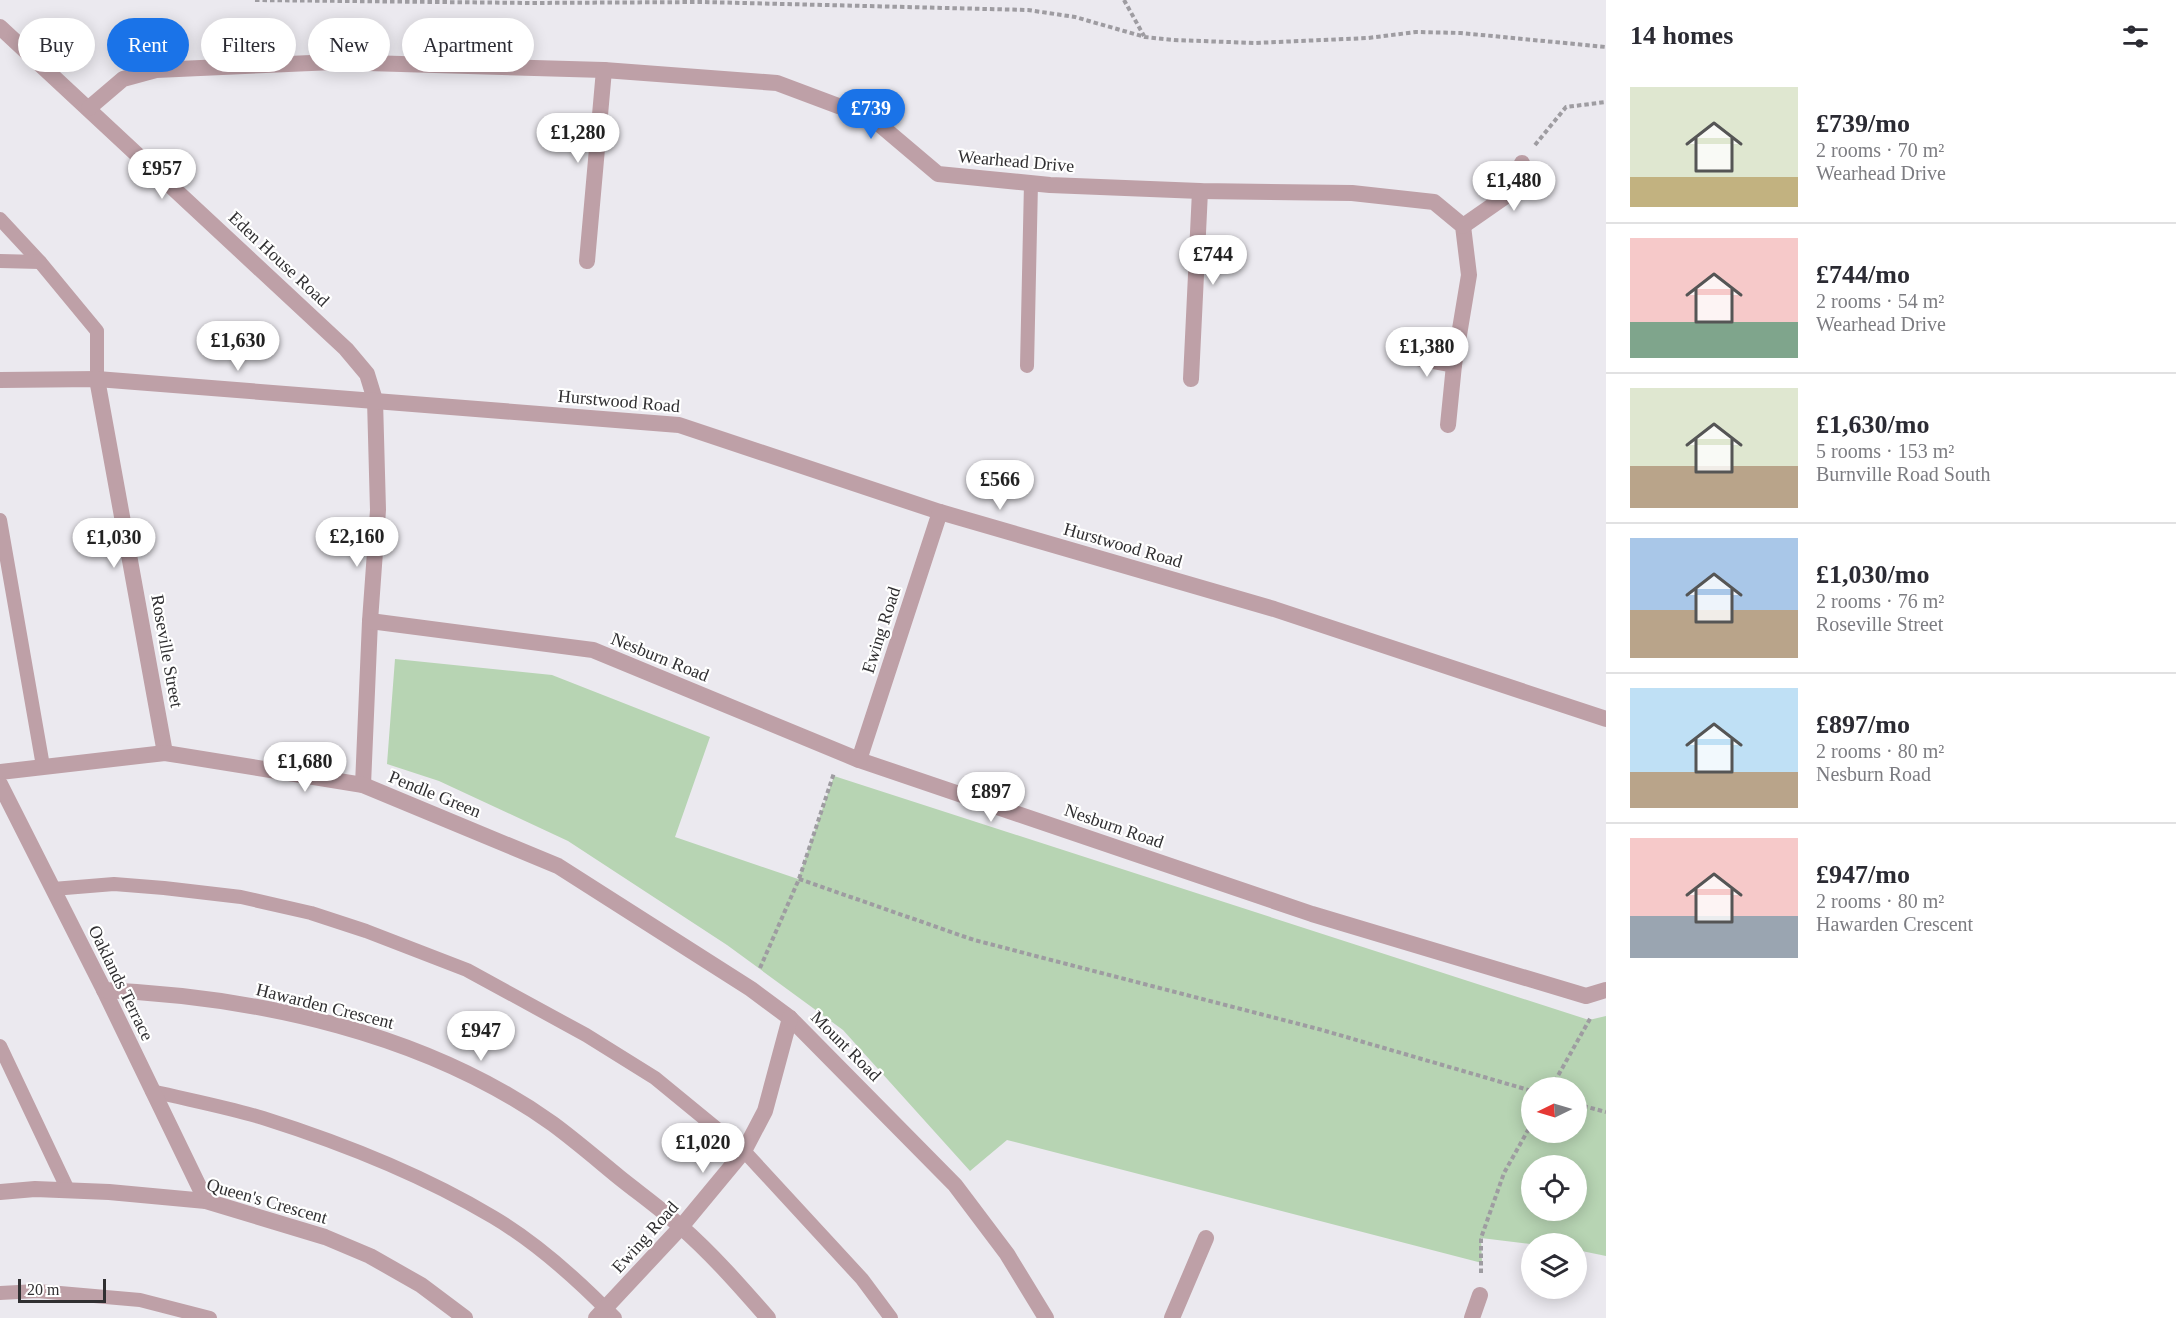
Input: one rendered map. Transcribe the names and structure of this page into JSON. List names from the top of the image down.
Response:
{
  "streets": {
    "street": [
      "Wearhead Drive",
      "Eden House Road",
      "Hurstwood Road",
      "Ewing Road",
      "Roseville Street",
      "Nesburn Road",
      "Pendle Green",
      "Oaklands Terrace",
      "Hawarden Crescent",
      "Mount Road",
      "Queen's Crescent"
    ]
  },
  "crossings": [
    ["Wearhead Drive", "Eden House Road"],
    ["Eden House Road", "Hurstwood Road"],
    ["Eden House Road", "Nesburn Road"],
    ["Eden House Road", "Pendle Green"],
    ["Hurstwood Road", "Ewing Road"],
    ["Hurstwood Road", "Roseville Street"],
    ["Ewing Road", "Nesburn Road"],
    ["Ewing Road", "Hawarden Crescent"],
    ["Ewing Road", "Mount Road"],
    ["Roseville Street", "Pendle Green"],
    ["Pendle Green", "Mount Road"],
    ["Oaklands Terrace", "Hawarden Crescent"],
    ["Oaklands Terrace", "Queen's Crescent"]
  ],
  "scale_bar": "20 m",
  "north": "left",
  "page": {
    "heading": "14 homes",
    "chip": [
      "Buy",
      "Rent",
      "Filters",
      "New",
      "Apartment"
    ],
    "list": [
      {
        "name": "£739/mo",
        "note": "2 rooms · 70 m² · Wearhead Drive"
      },
      {
        "name": "£744/mo",
        "note": "2 rooms · 54 m² · Wearhead Drive"
      },
      {
        "name": "£1,630/mo",
        "note": "5 rooms · 153 m² · Burnville Road South"
      },
      {
        "name": "£1,030/mo",
        "note": "2 rooms · 76 m² · Roseville Street"
      },
      {
        "name": "£897/mo",
        "note": "2 rooms · 80 m² · Nesburn Road"
      },
      {
        "name": "£947/mo",
        "note": "2 rooms · 80 m² · Hawarden Crescent"
      }
    ],
    "price": [
      "£739",
      "£1,280",
      "£957",
      "£1,480",
      "£744",
      "£1,630",
      "£1,380",
      "£566",
      "£2,160",
      "£1,030",
      "£1,680",
      "£897",
      "£947",
      "£1,020"
    ],
    "scale": "20 m"
  }
}
